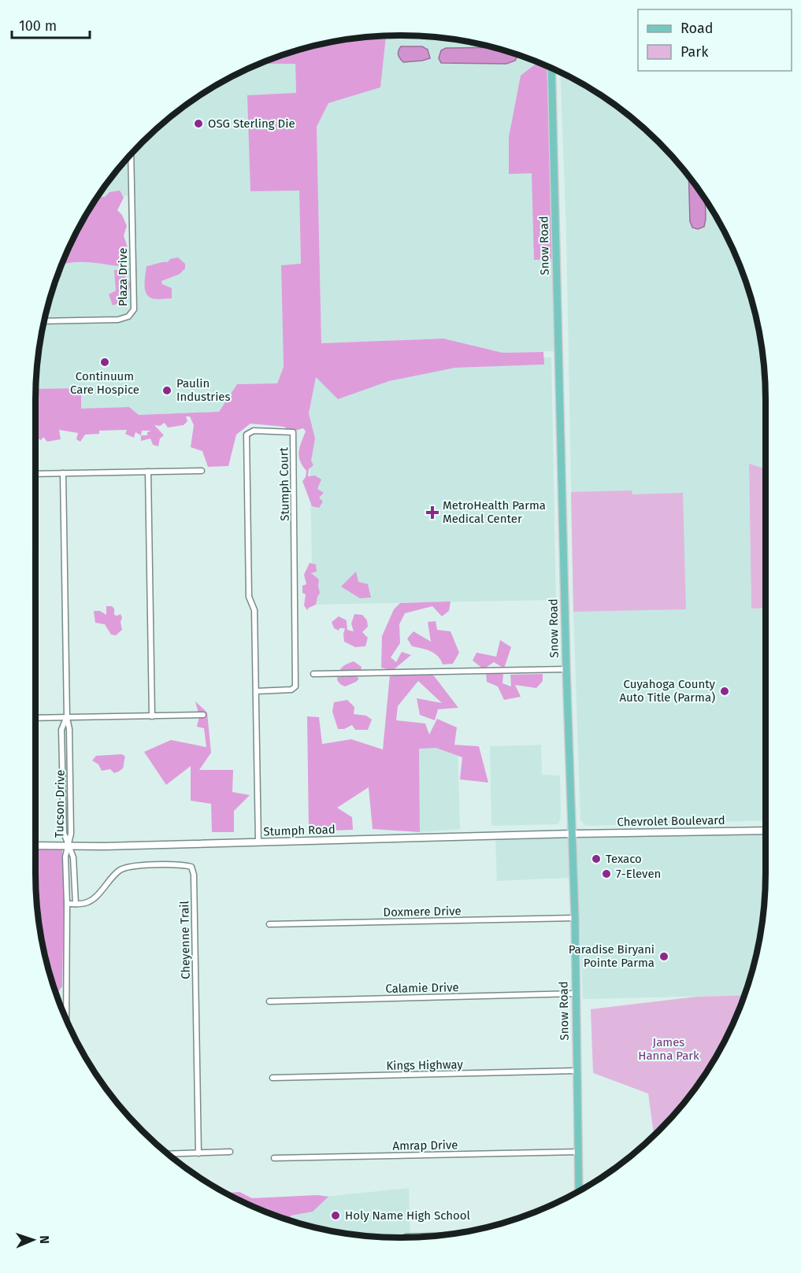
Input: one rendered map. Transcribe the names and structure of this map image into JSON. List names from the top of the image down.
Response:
{
  "streets": {
    "main road": ["Snow Road", "Chevrolet Boulevard", "Stumph Road"],
    "street": [
      "Plaza Drive",
      "Stumph Court",
      "Tucson Drive",
      "Doxmere Drive",
      "Cheyenne Trail",
      "Calamie Drive",
      "Kings Highway",
      "Amrap Drive"
    ]
  },
  "crossings": [
    ["Snow Road", "Chevrolet Boulevard"],
    ["Snow Road", "Stumph Road"],
    ["Snow Road", "Doxmere Drive"],
    ["Snow Road", "Calamie Drive"],
    ["Snow Road", "Kings Highway"],
    ["Snow Road", "Amrap Drive"],
    ["Stumph Court", "Stumph Road"],
    ["Tucson Drive", "Stumph Road"],
    ["Tucson Drive", "Cheyenne Trail"],
    ["Chevrolet Boulevard", "Stumph Road"]
  ],
  "parks": ["James Hanna Park"],
  "places": {
    "other": [
      "OSG Sterling Die",
      "Continuum Care Hospice",
      "Paulin Industries",
      "Cuyahoga County Auto Title (Parma)",
      "Texaco",
      "7-Eleven",
      "Paradise Biryani Pointe Parma",
      "Holy Name High School"
    ],
    "health": ["MetroHealth Parma Medical Center"]
  },
  "legend": ["Road", "Park"],
  "scale_bar": "100 m",
  "north": "right"
}
